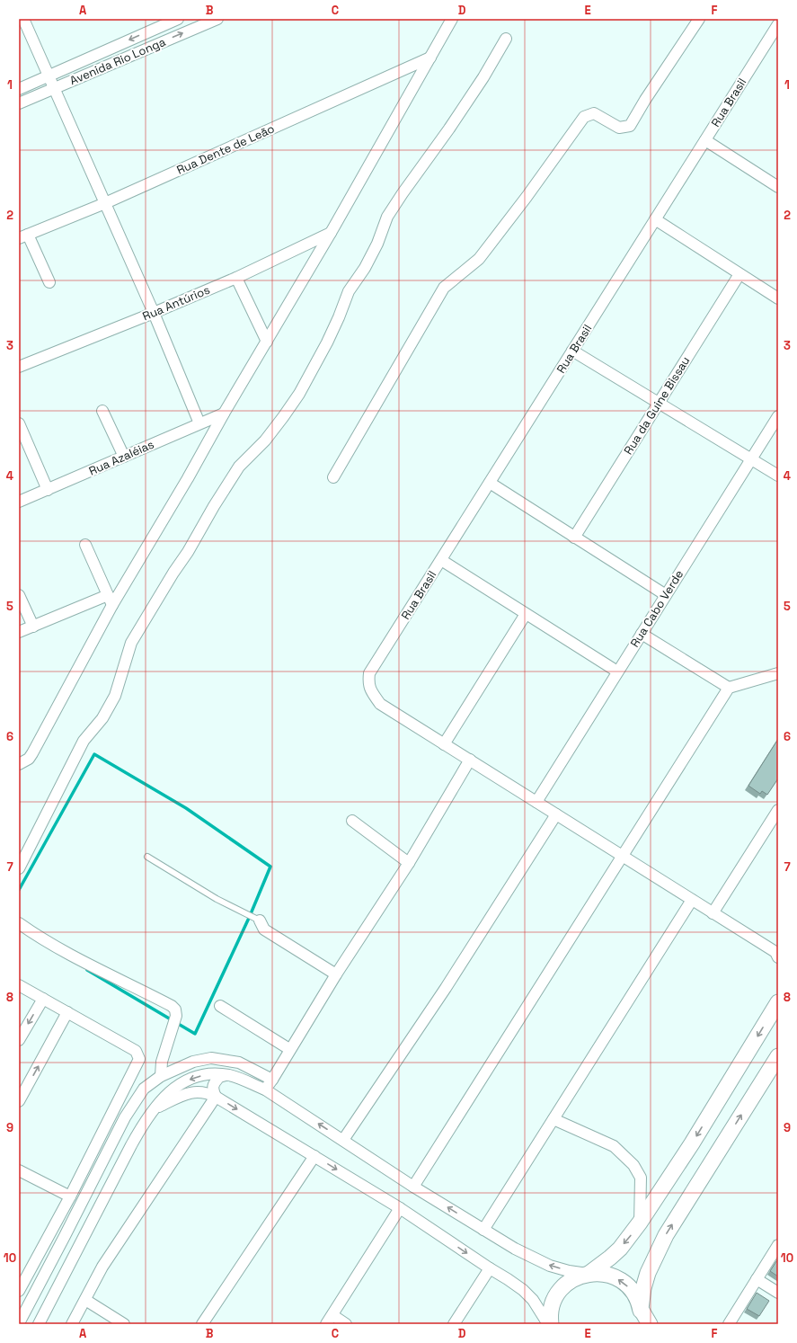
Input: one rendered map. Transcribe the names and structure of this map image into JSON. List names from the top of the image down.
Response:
{
  "streets": {
    "street": [
      "Avenida Rio Longa",
      "Rua Brasil",
      "Rua Dente de Leão",
      "Rua Antúrios",
      "Rua da Guine Bissau",
      "Rua Azaléias",
      "Rua Cabo Verde"
    ]
  },
  "grid": {
    "columns": [
      "A",
      "B",
      "C",
      "D",
      "E",
      "F"
    ],
    "rows": [
      "1",
      "2",
      "3",
      "4",
      "5",
      "6",
      "7",
      "8",
      "9",
      "10"
    ]
  }
}
